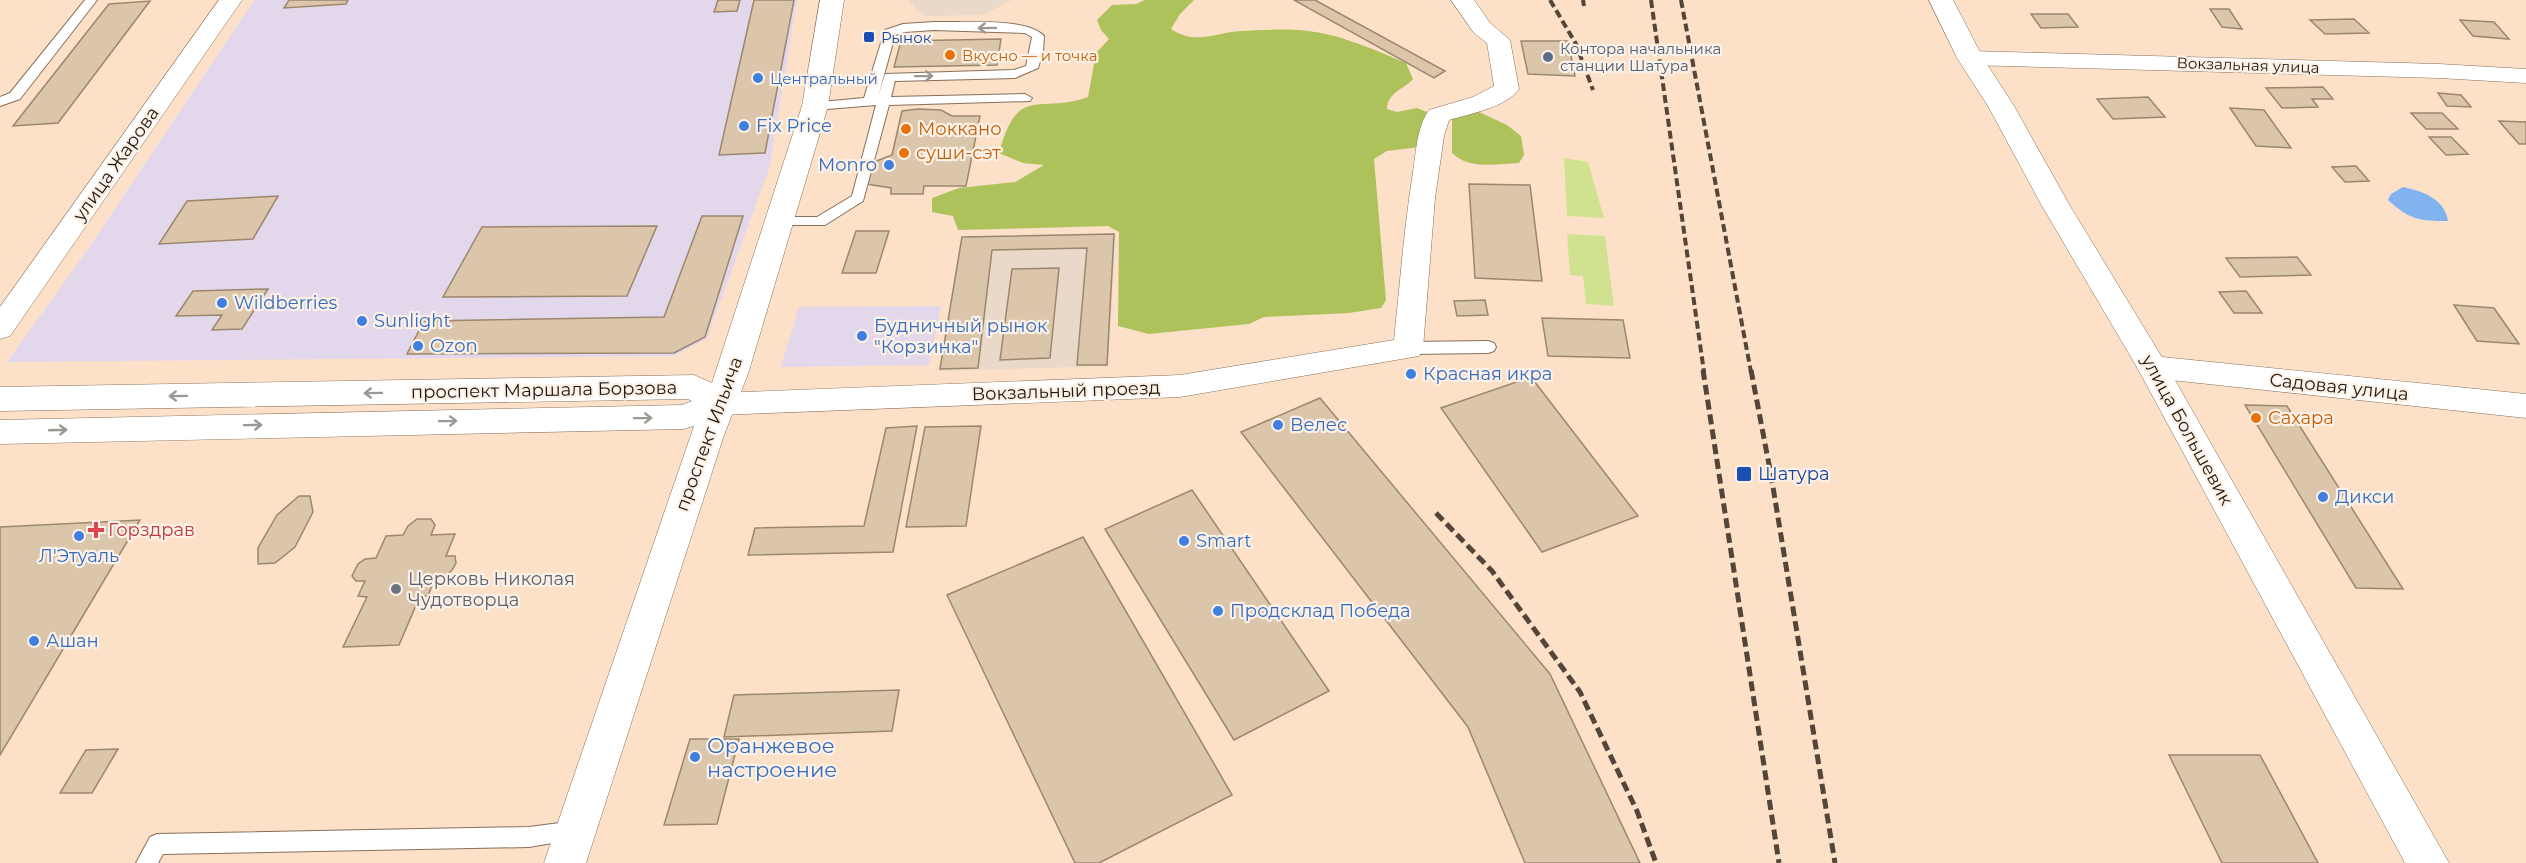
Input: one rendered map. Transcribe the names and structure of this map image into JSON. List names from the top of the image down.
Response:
{
  "streets": {
    "street": [
      "Вокзальная улица",
      "улица Жарова",
      "Садовая улица",
      "проспект Маршала Борзова",
      "Вокзальный проезд",
      "улица Большевик",
      "проспект Ильича"
    ]
  },
  "crossings": [
    ["Вокзальная улица", "улица Большевик"],
    ["Садовая улица", "улица Большевик"],
    ["проспект Маршала Борзова", "Вокзальный проезд"],
    ["проспект Маршала Борзова", "проспект Ильича"],
    ["Вокзальный проезд", "проспект Ильича"]
  ],
  "places": {
    "transit": ["Рынок", "Шатура"],
    "other": [
      "Вкусно — и точка",
      "Контора начальника станции Шатура",
      "Центральный",
      "Fix Price",
      "Моккано",
      "суши-сэт",
      "Monro",
      "Wildberries",
      "Sunlight",
      "Будничный рынок \"Корзинка\"",
      "Ozon",
      "Красная икра",
      "Сахара",
      "Велес",
      "Дикси",
      "Л'Этуаль",
      "Smart",
      "Церковь Николая Чудотворца",
      "Продсклад Победа",
      "Ашан",
      "Оранжевое настроение"
    ],
    "health": ["Горздрав"]
  }
}
